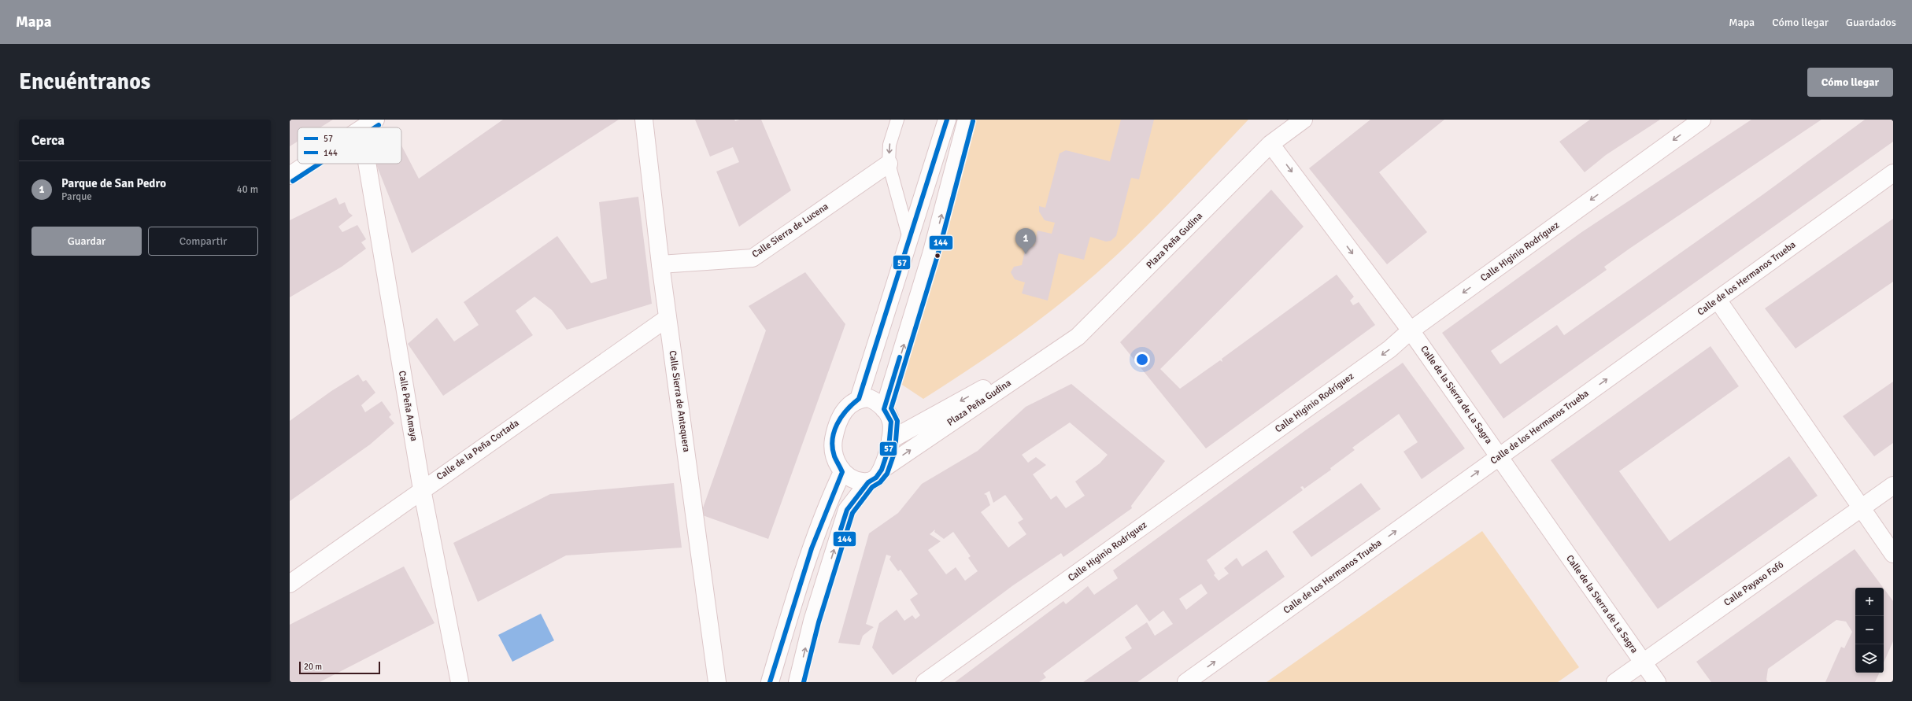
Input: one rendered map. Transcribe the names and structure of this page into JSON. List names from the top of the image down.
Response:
{
  "streets": {
    "street": [
      "Calle Sierra de Lucena",
      "Plaza Peña Gudina",
      "Calle Higinio Rodríguez",
      "Calle de los Hermanos Trueba",
      "Calle de la Sierra de La Sagra",
      "Calle Sierra de Antequera",
      "Calle Peña Amaya",
      "Calle de la Peña Cortada",
      "Calle Payaso Fofó"
    ]
  },
  "crossings": [
    ["Calle Sierra de Lucena", "Calle Sierra de Antequera"],
    ["Plaza Peña Gudina", "Calle de la Sierra de La Sagra"],
    ["Calle Higinio Rodríguez", "Calle de la Sierra de La Sagra"],
    ["Calle de los Hermanos Trueba", "Calle de la Sierra de La Sagra"],
    ["Calle de la Sierra de La Sagra", "Calle Payaso Fofó"],
    ["Calle Sierra de Antequera", "Calle de la Peña Cortada"],
    ["Calle Peña Amaya", "Calle de la Peña Cortada"]
  ],
  "one_way": ["Calle Higinio Rodríguez", "Calle de los Hermanos Trueba", "Calle de la Sierra de La Sagra"],
  "lines": ["transit line 57", "transit line 144"],
  "legend": ["57", "144"],
  "scale_bar": "20 m",
  "page": {
    "header": "Mapa",
    "nav": ["Mapa", "Cómo llegar", "Guardados"],
    "buttons": [
      "Cómo llegar",
      ["Guardar", "Compartir"]
    ],
    "title": "Encuéntranos",
    "heading": "Cerca",
    "list": [
      {
        "mark": "1",
        "name": "Parque de San Pedro",
        "note": "Parque",
        "value": "40 m"
      }
    ],
    "pins": "1",
    "map_buttons": ["+", "−"],
    "scale": "20 m"
  }
}
